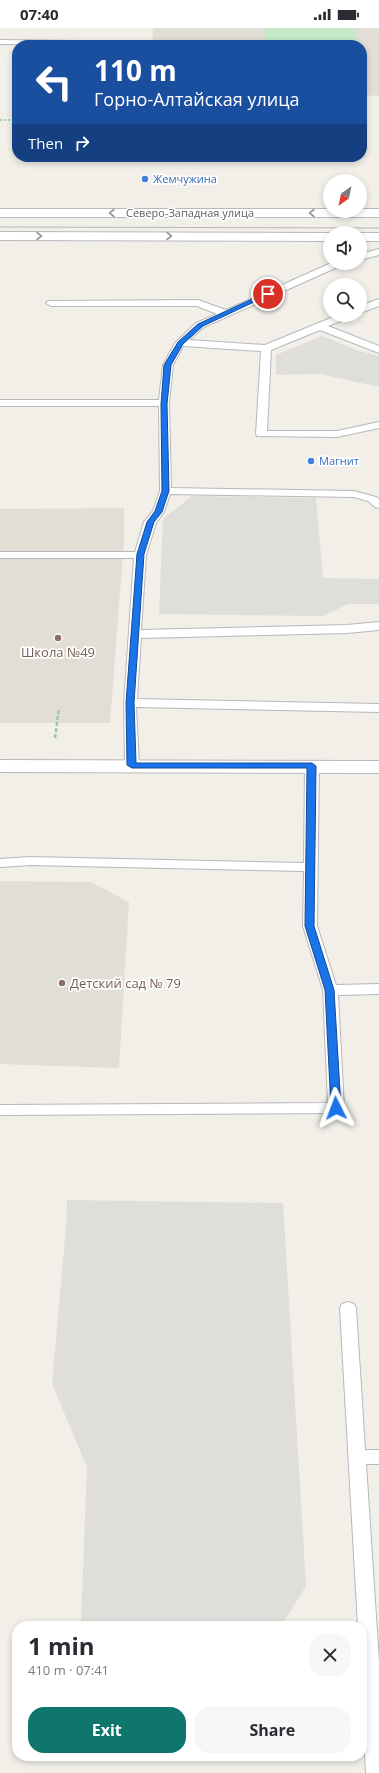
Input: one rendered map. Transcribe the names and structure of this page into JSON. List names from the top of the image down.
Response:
{
  "streets": {
    "main road": ["Северо-Западная улица"]
  },
  "places": [
    "Жемчужина",
    "Магнит",
    "Школа №49",
    "Детский сад № 79"
  ],
  "north": "bottom left",
  "page": {
    "status": "07:40",
    "turn": ["110 m", "Горно-Алтайская улица"],
    "then": "Then",
    "heading": ["1 min", "410 m · 07:41"],
    "buttons": ["Exit", "Share"]
  }
}
